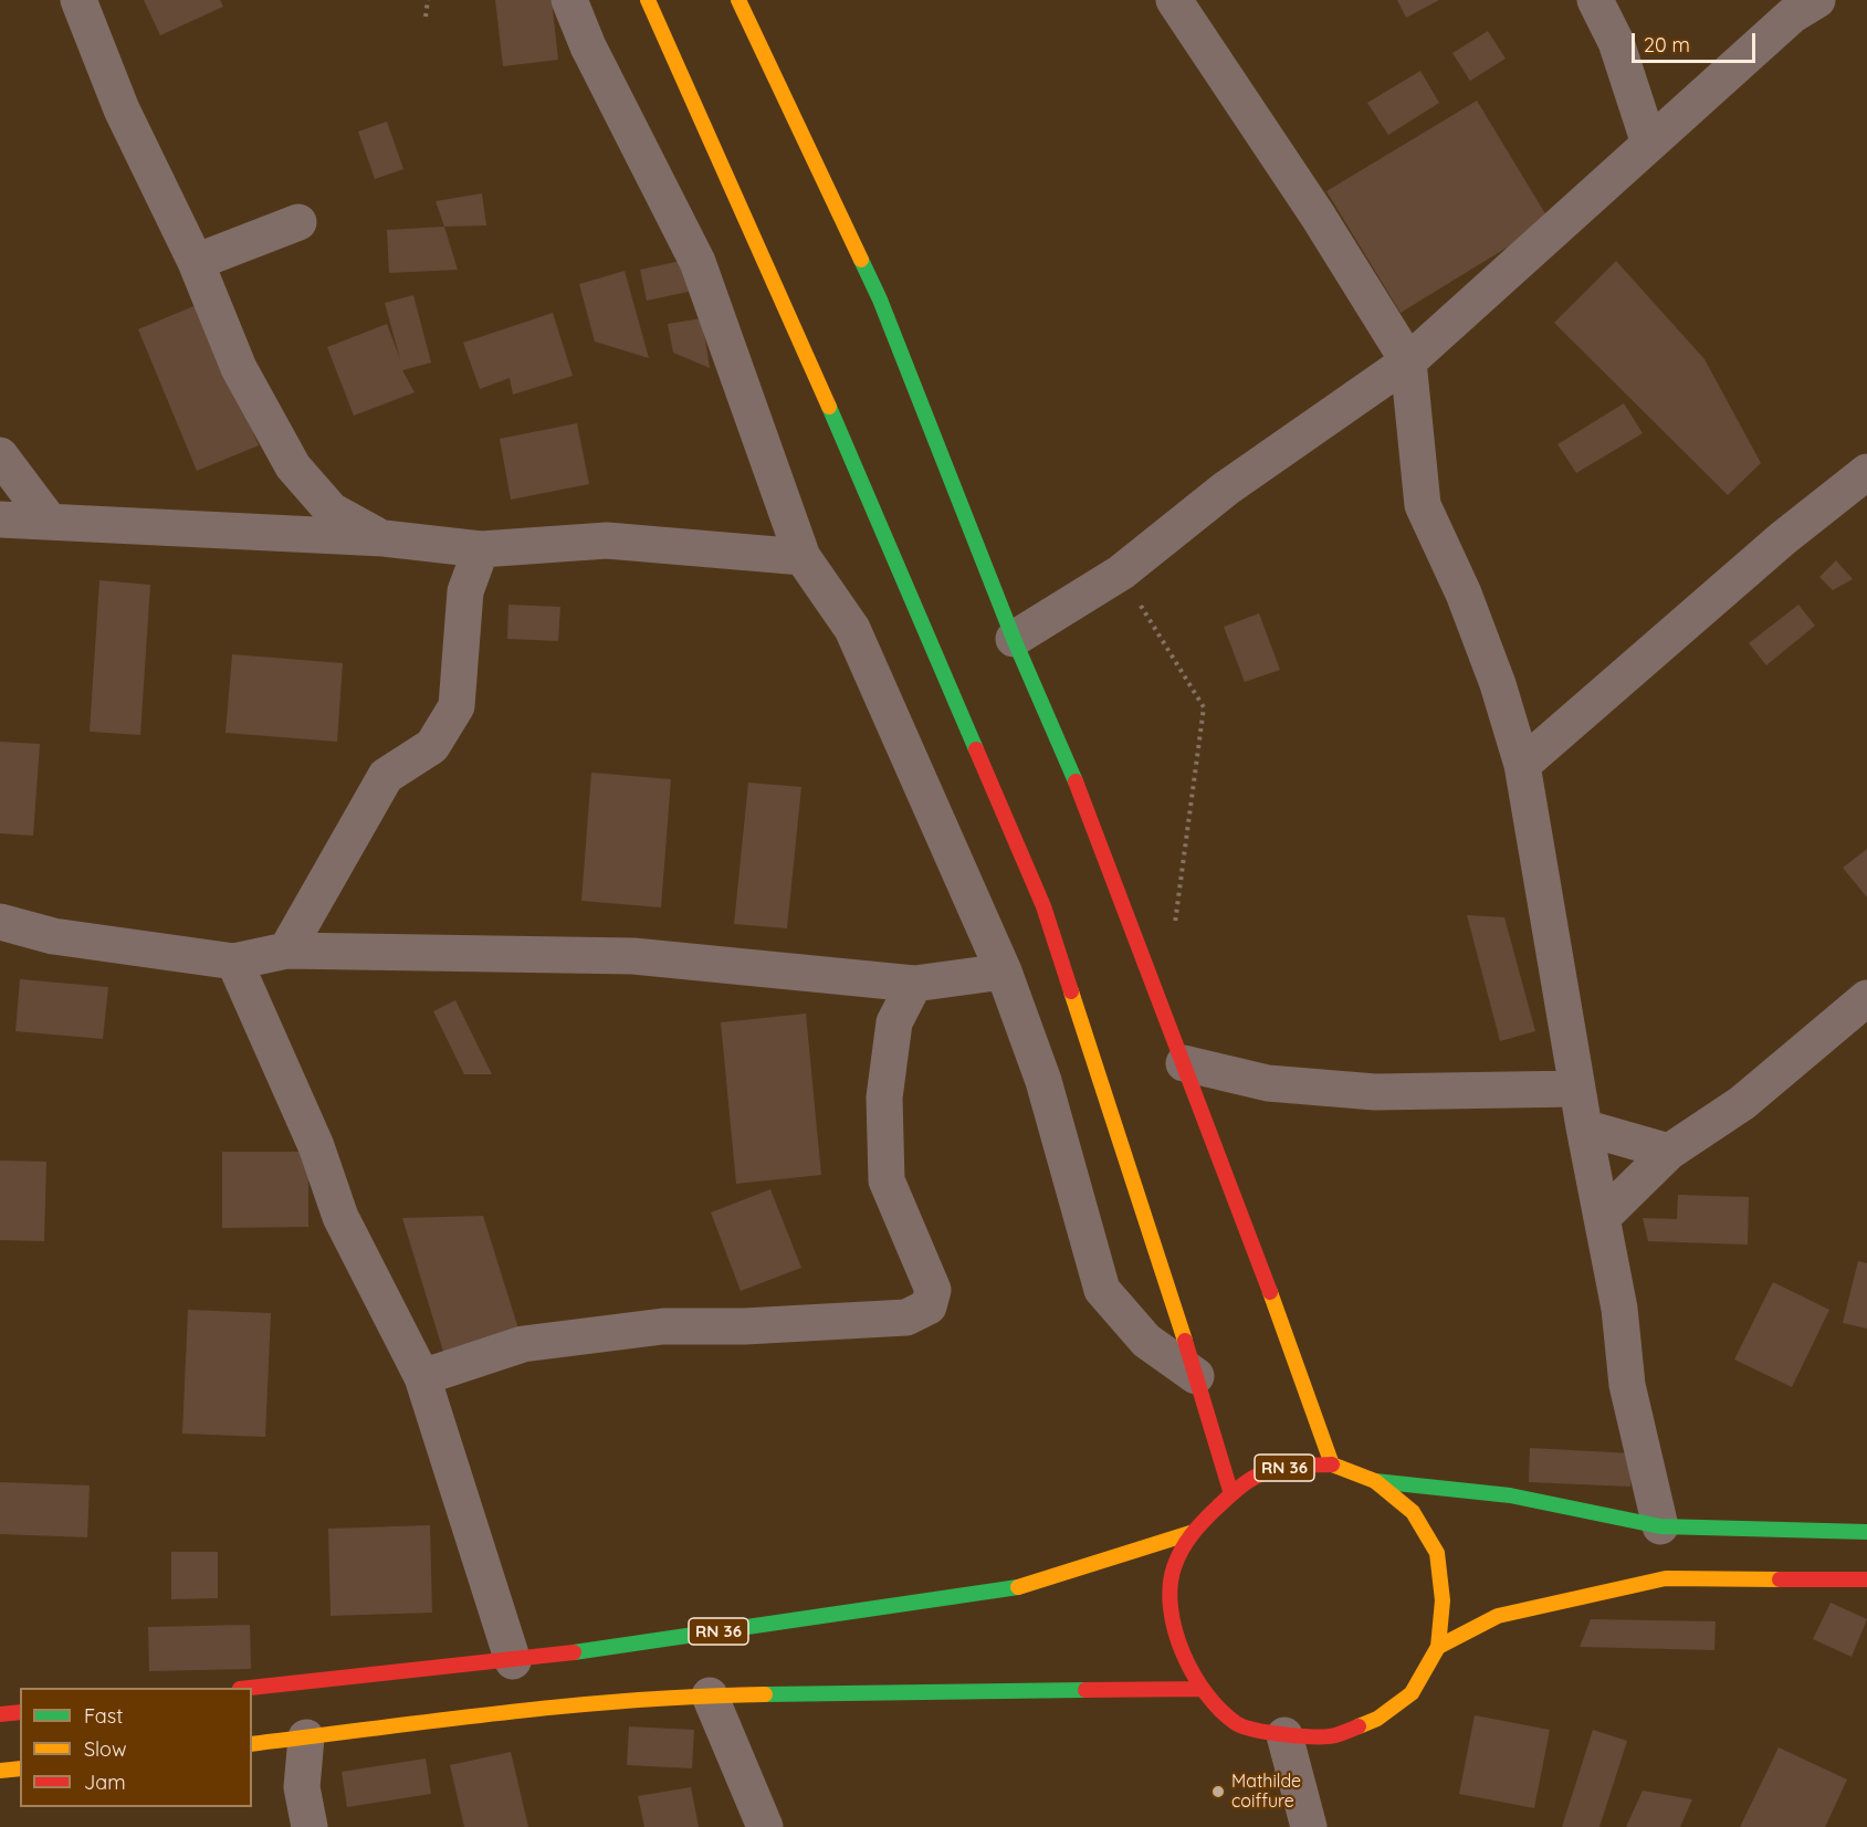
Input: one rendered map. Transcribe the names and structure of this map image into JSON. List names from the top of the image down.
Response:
{
  "streets": {
    "main road": ["RN 36"]
  },
  "places": ["Mathilde coiffure"],
  "legend": ["Fast", "Slow", "Jam"],
  "scale_bar": "20 m"
}
